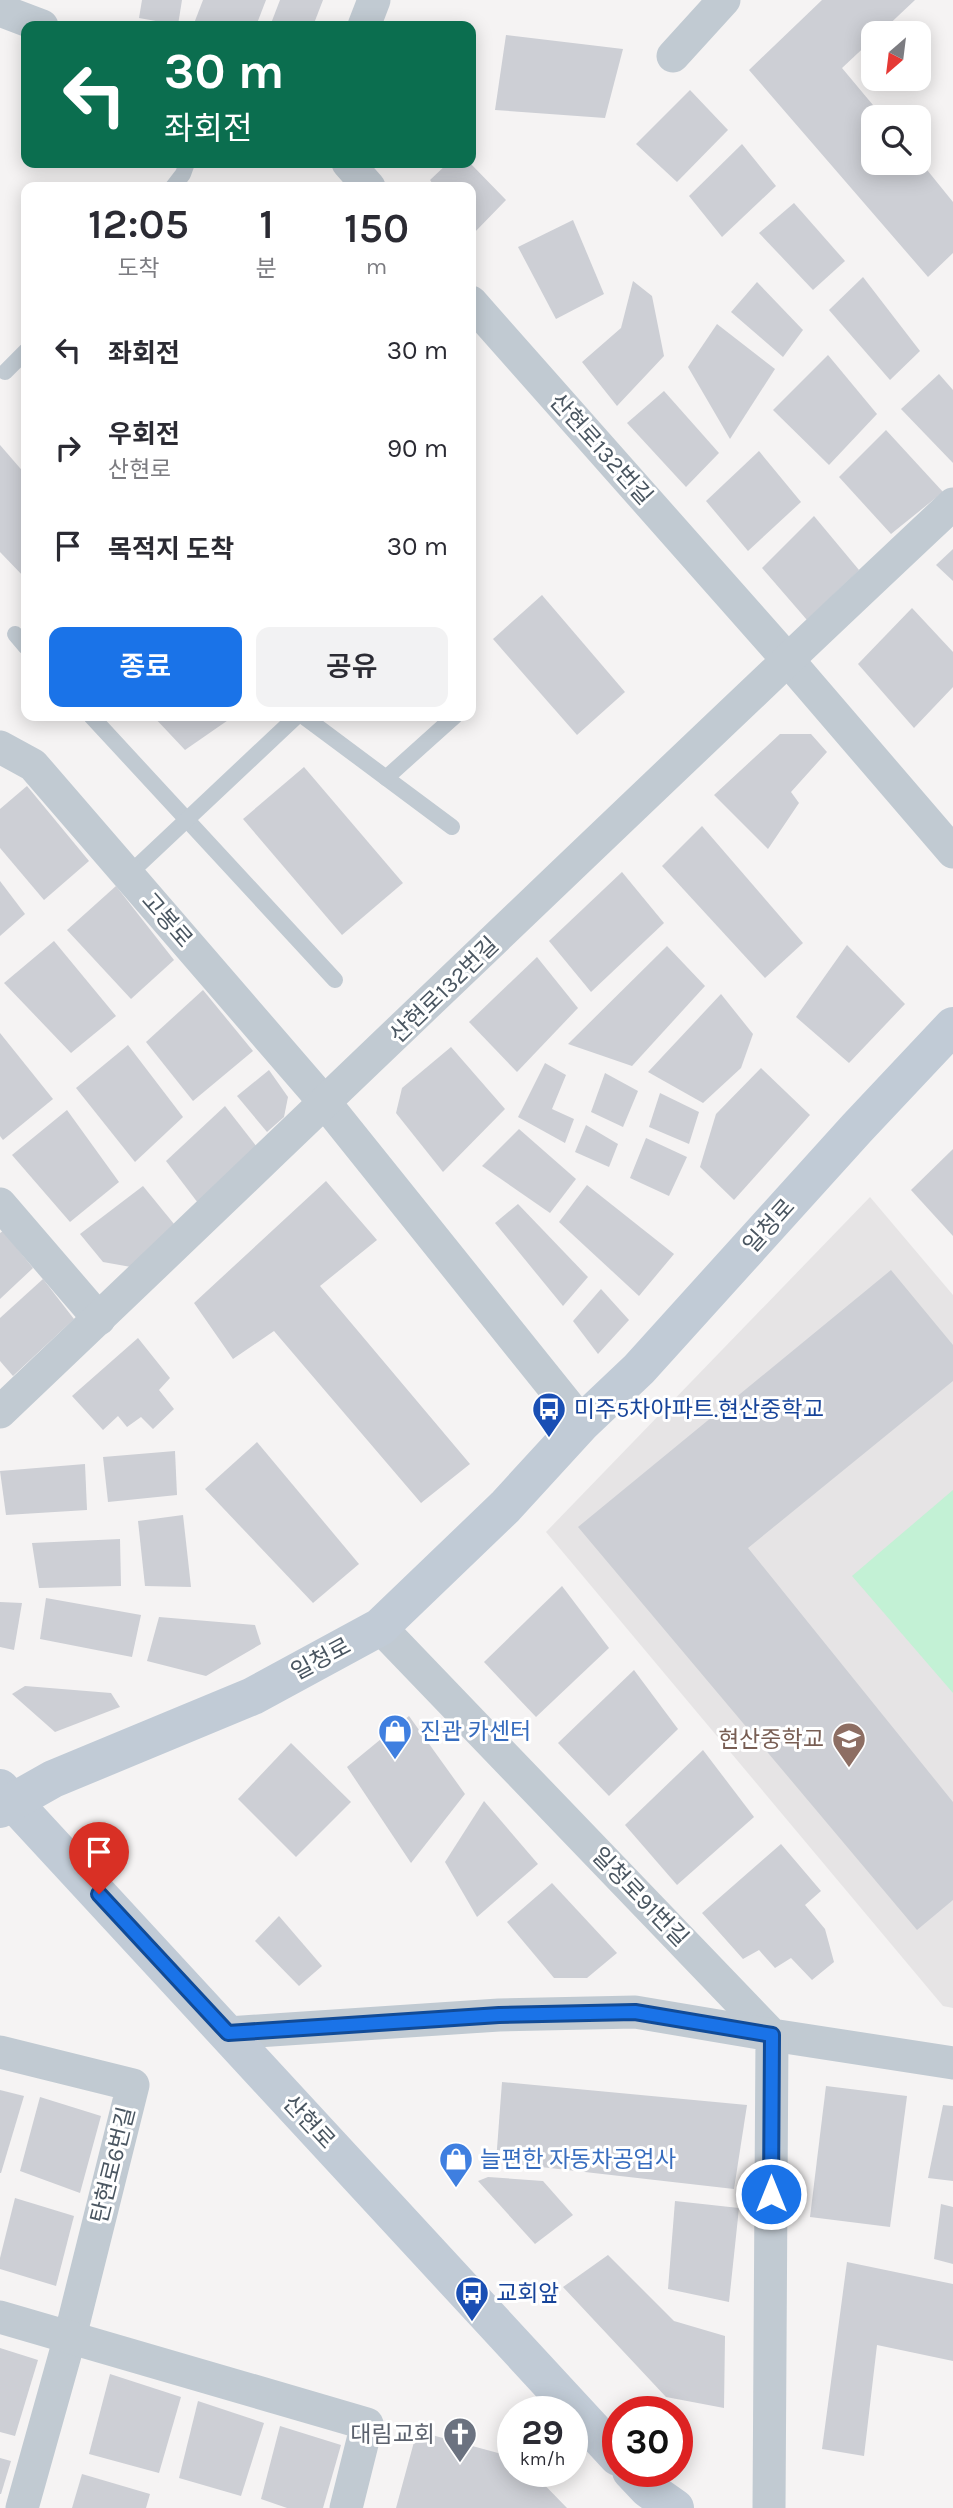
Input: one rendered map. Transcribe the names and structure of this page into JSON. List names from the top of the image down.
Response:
{
  "streets": {
    "street": [
      "산현로132번길",
      "고봉로",
      "일청로",
      "일청로91번길",
      "산현로",
      "탄현로6번길"
    ]
  },
  "crossings": [
    ["산현로132번길", "고봉로"],
    ["일청로", "일청로91번길"],
    ["일청로", "산현로"]
  ],
  "places": {
    "bus stop": ["미주5차아파트.현산중학교", "교회앞"],
    "shop": ["진관 카센터", "늘편한 자동차공업사"],
    "school or university": ["현산중학교"],
    "church": ["대림교회"]
  },
  "north": "bottom left",
  "page": {
    "turn": ["30 m", "좌회전"],
    "eta": [
      "12:05",
      "도착",
      "1",
      "분",
      "150",
      "m"
    ],
    "list": [
      {
        "name": "좌회전",
        "value": "30 m"
      },
      {
        "name": "우회전",
        "note": "산현로",
        "value": "90 m"
      },
      {
        "name": "목적지 도착",
        "value": "30 m"
      }
    ],
    "buttons": ["종료", "공유"],
    "speed": "29 km/h",
    "limit": "30"
  }
}
